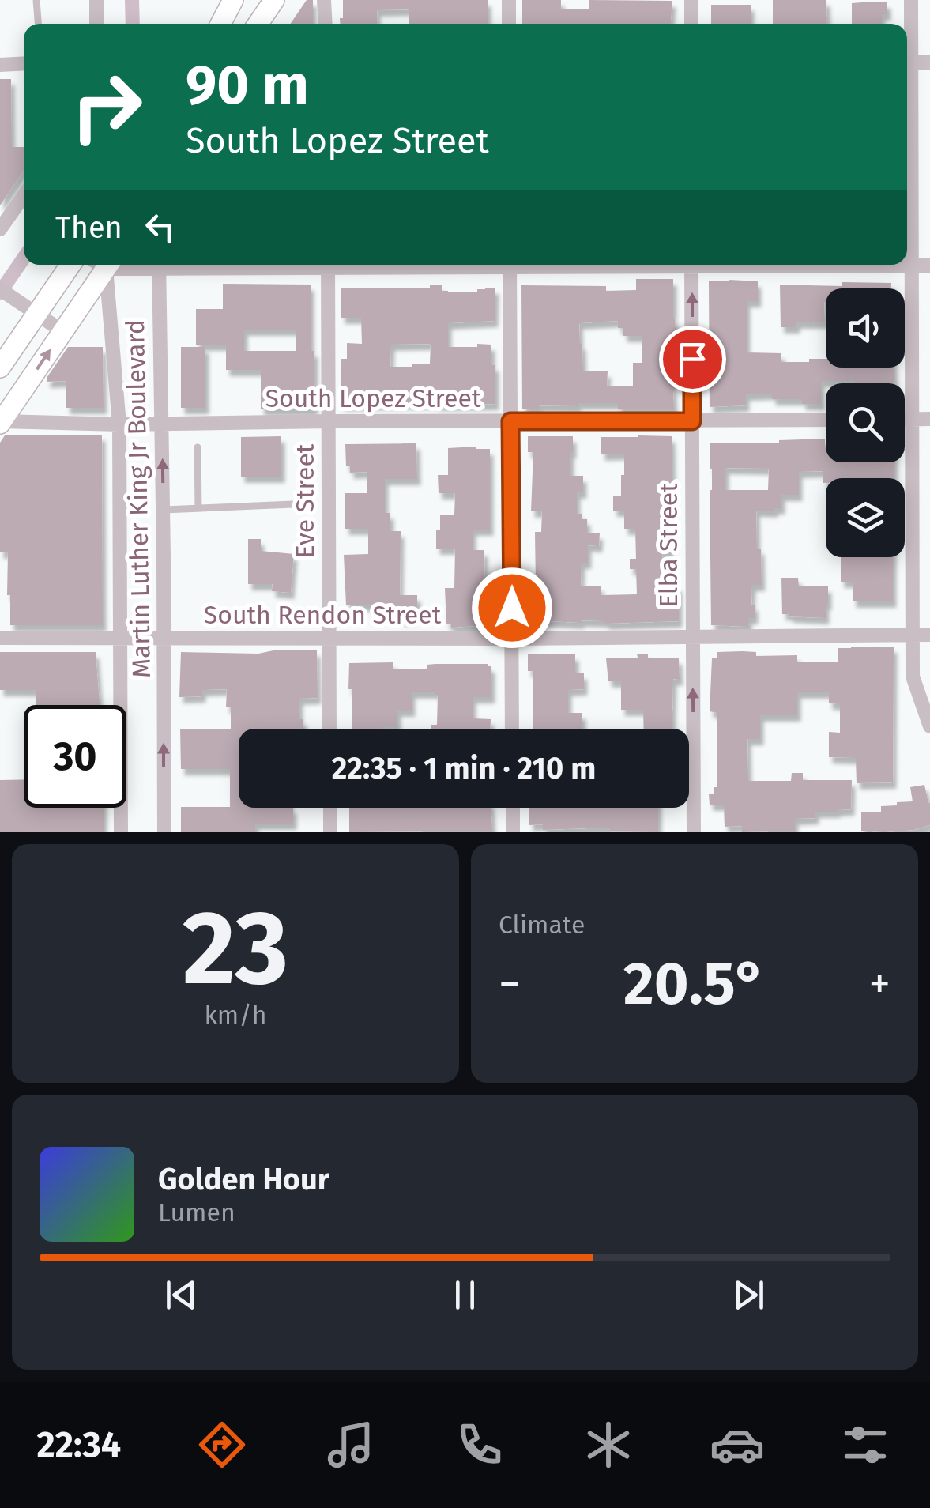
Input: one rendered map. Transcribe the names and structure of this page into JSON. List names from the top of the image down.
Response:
{
  "streets": {
    "street": [
      "South Lopez Street",
      "Martin Luther King Jr Boulevard",
      "Eve Street",
      "Elba Street",
      "South Rendon Street"
    ]
  },
  "crossings": [
    ["South Lopez Street", "Martin Luther King Jr Boulevard"],
    ["South Lopez Street", "Eve Street"],
    ["South Lopez Street", "Elba Street"],
    ["Martin Luther King Jr Boulevard", "South Rendon Street"],
    ["Eve Street", "South Rendon Street"],
    ["Elba Street", "South Rendon Street"]
  ],
  "one_way": ["Elba Street"],
  "page": {
    "turn": ["90 m", "South Lopez Street"],
    "then": "Then",
    "limit": "30",
    "trip": "22:35 · 1 min · 210 m",
    "tile": [
      ["23", "km/h"],
      "Climate"
    ],
    "heat": ["−", "20.5°", "+"],
    "song": ["Golden Hour", "Lumen"],
    "tabs": "22:34"
  }
}
